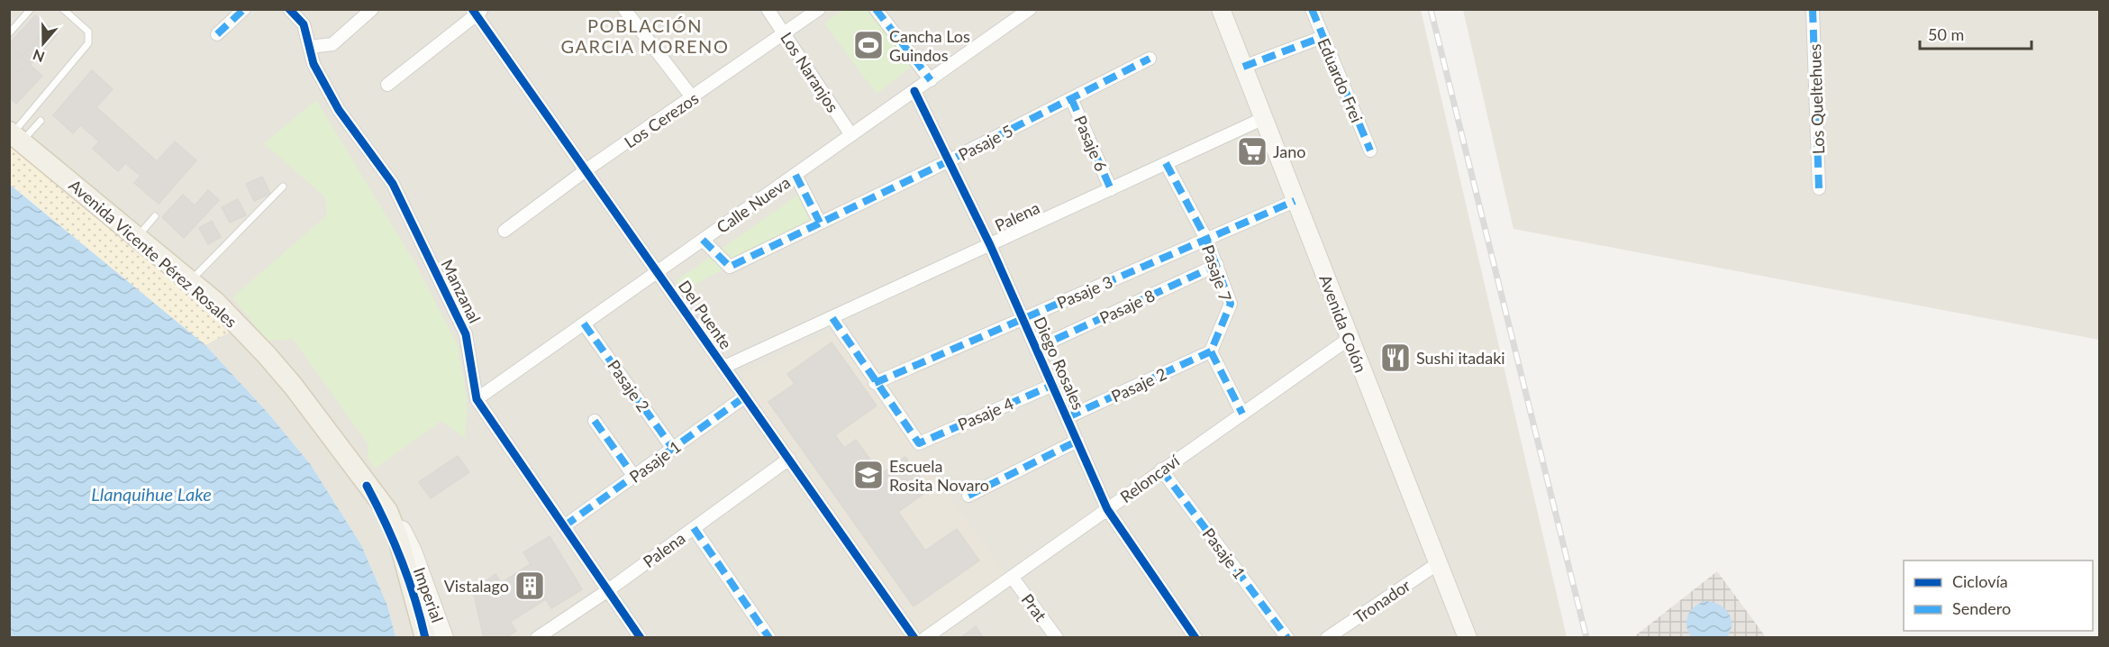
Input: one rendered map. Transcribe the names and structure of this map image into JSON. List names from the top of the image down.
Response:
{
  "streets": {
    "main road": ["Avenida Vicente Pérez Rosales", "Avenida Colón", "Imperial"],
    "street": [
      "Los Naranjos",
      "Eduardo Frei",
      "Los Queltehues",
      "Los Cerezos",
      "Pasaje 5",
      "Pasaje 6",
      "Calle Nueva",
      "Palena",
      "Pasaje 7",
      "Manzanal",
      "Pasaje 3",
      "Pasaje 8",
      "Del Puente",
      "Diego Rosales",
      "Pasaje 2",
      "Pasaje 4",
      "Pasaje 1",
      "Reloncaví",
      "Tronador",
      "Prat"
    ]
  },
  "crossings": [
    ["Los Naranjos", "Los Cerezos"],
    ["Los Naranjos", "Calle Nueva"],
    ["Los Cerezos", "Del Puente"],
    ["Pasaje 5", "Pasaje 6"],
    ["Pasaje 5", "Calle Nueva"],
    ["Pasaje 5", "Diego Rosales"],
    ["Pasaje 6", "Palena"],
    ["Calle Nueva", "Manzanal"],
    ["Calle Nueva", "Del Puente"],
    ["Calle Nueva", "Diego Rosales"],
    ["Calle Nueva", "Pasaje 2"],
    ["Palena", "Pasaje 7"],
    ["Palena", "Manzanal"],
    ["Palena", "Del Puente"],
    ["Palena", "Avenida Colón"],
    ["Palena", "Diego Rosales"],
    ["Avenida Vicente Pérez Rosales", "Imperial"],
    ["Pasaje 7", "Pasaje 3"],
    ["Pasaje 7", "Pasaje 8"],
    ["Pasaje 7", "Pasaje 2"],
    ["Manzanal", "Pasaje 1"],
    ["Pasaje 3", "Avenida Colón"],
    ["Pasaje 3", "Diego Rosales"],
    ["Pasaje 3", "Pasaje 4"],
    ["Pasaje 8", "Diego Rosales"],
    ["Del Puente", "Pasaje 1"],
    ["Avenida Colón", "Reloncaví"],
    ["Avenida Colón", "Tronador"],
    ["Diego Rosales", "Pasaje 2"],
    ["Diego Rosales", "Pasaje 4"],
    ["Diego Rosales", "Reloncaví"],
    ["Pasaje 2", "Pasaje 1"],
    ["Pasaje 1", "Reloncaví"],
    ["Reloncaví", "Prat"]
  ],
  "districts": ["POBLACIÓN GARCIA MORENO"],
  "water": ["Llanquihue Lake"],
  "places": {
    "sports": ["Cancha Los Guindos"],
    "supermarket": ["Jano"],
    "restaurant": ["Sushi itadaki"],
    "school or university": ["Escuela Rosita Novaro"],
    "building": ["Vistalago"]
  },
  "legend": ["Ciclovía", "Sendero"],
  "scale_bar": "50 m",
  "north": "bottom"
}
